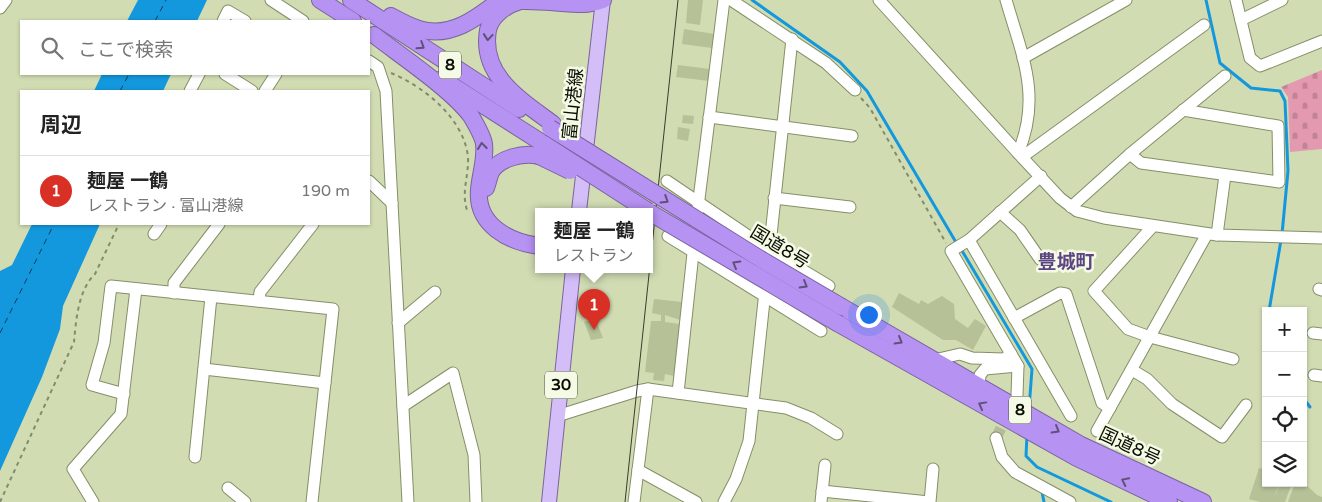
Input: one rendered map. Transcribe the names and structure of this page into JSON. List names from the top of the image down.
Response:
{
  "streets": {
    "highway": ["8", "国道8号"],
    "main road": ["富山港線", "30"]
  },
  "crossings": [
    ["8", "国道8号"]
  ],
  "districts": ["豊城町"],
  "page": {
    "search": "ここで検索",
    "heading": "周辺",
    "list": [
      {
        "mark": "1",
        "name": "麺屋 一鶴",
        "note": "レストラン · 富山港線",
        "value": "190 m"
      }
    ],
    "popup": ["麺屋 一鶴", "レストラン"],
    "pins": "1",
    "map_buttons": ["+", "−"]
  }
}
